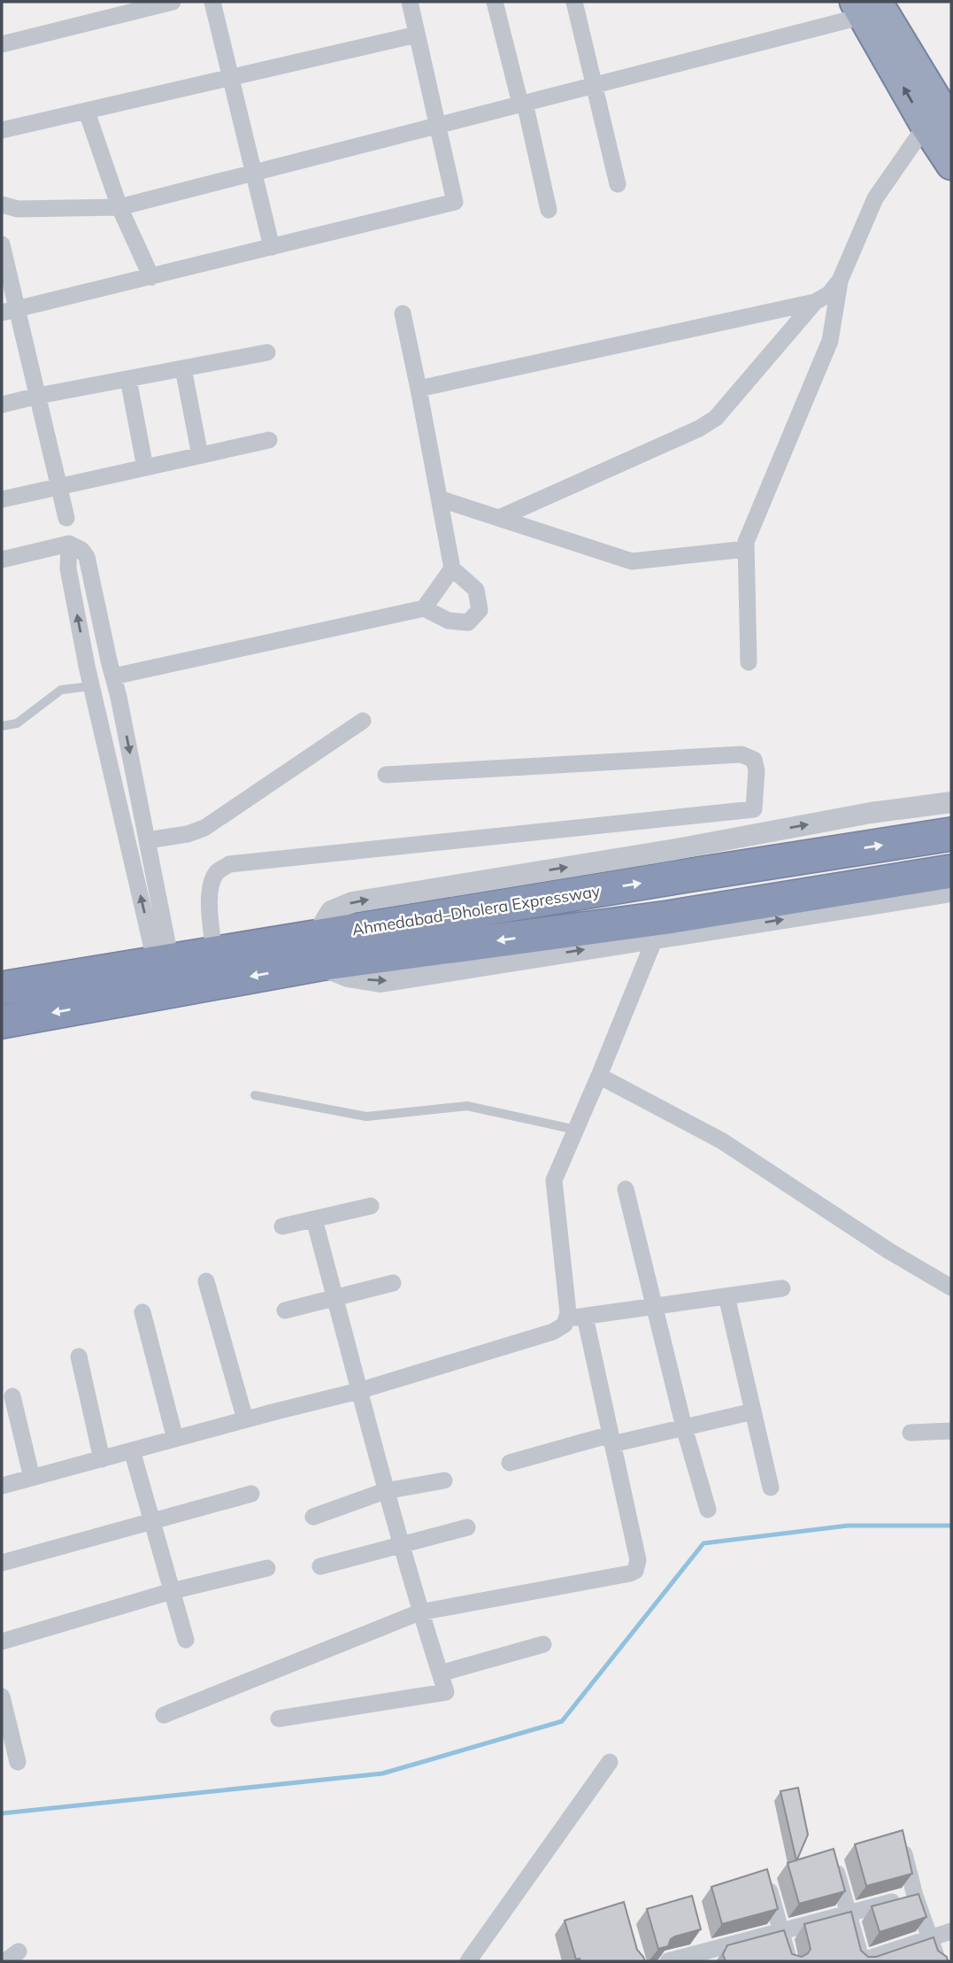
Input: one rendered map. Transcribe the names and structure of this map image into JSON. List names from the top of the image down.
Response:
{
  "streets": {
    "highway": ["Ahmedabad–Dholera Expressway"]
  }
}
